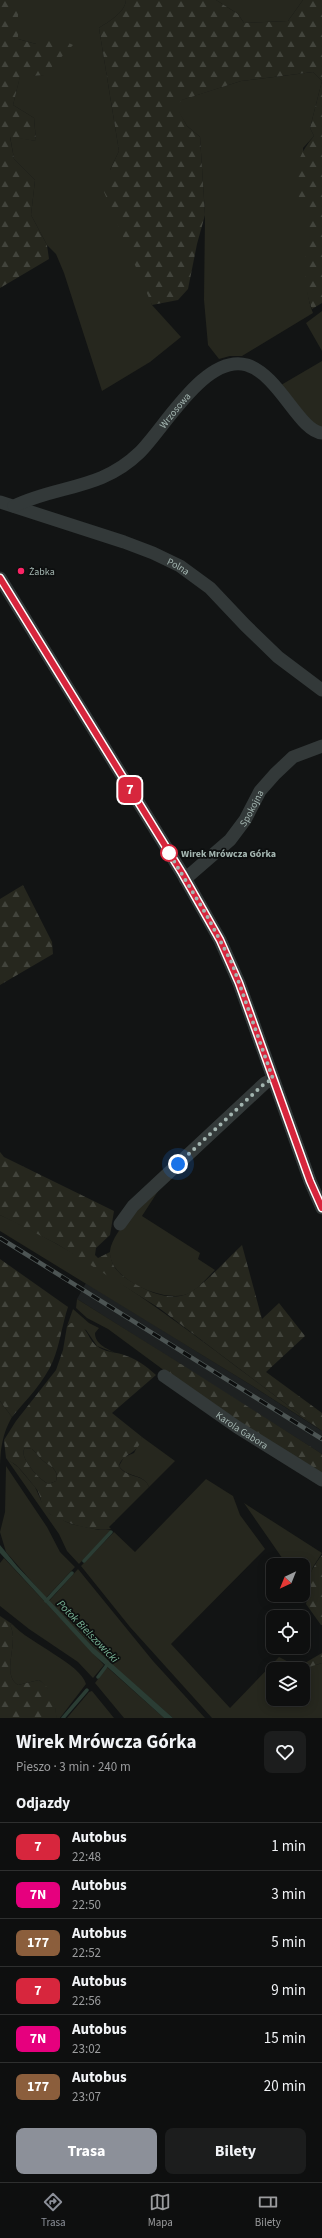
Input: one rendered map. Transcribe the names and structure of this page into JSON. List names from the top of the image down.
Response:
{
  "streets": {
    "street": [
      "Wrzosowa",
      "Polna",
      "Spokojna",
      "Karola Gabora"
    ]
  },
  "crossings": [
    ["Wrzosowa", "Polna"]
  ],
  "water": ["Potok Bielszowicki"],
  "places": ["Żabka", "Wirek Mrówcza Górka"],
  "lines": ["bus line 7"],
  "north": "bottom left",
  "page": {
    "on_map": "7",
    "heading": [
      ["Wirek Mrówcza Górka", "Pieszo · 3 min · 240 m"],
      "Odjazdy"
    ],
    "list": [
      {
        "mark": "7",
        "name": "Autobus",
        "note": "22:48",
        "value": "1 min"
      },
      {
        "mark": "7N",
        "name": "Autobus",
        "note": "22:50",
        "value": "3 min"
      },
      {
        "mark": "177",
        "name": "Autobus",
        "note": "22:52",
        "value": "5 min"
      },
      {
        "mark": "7",
        "name": "Autobus",
        "note": "22:56",
        "value": "9 min"
      },
      {
        "mark": "7N",
        "name": "Autobus",
        "note": "23:02",
        "value": "15 min"
      },
      {
        "mark": "177",
        "name": "Autobus",
        "note": "23:07",
        "value": "20 min"
      }
    ],
    "buttons": ["Trasa", "Bilety"],
    "tabs": ["Trasa", "Mapa", "Bilety"]
  }
}
